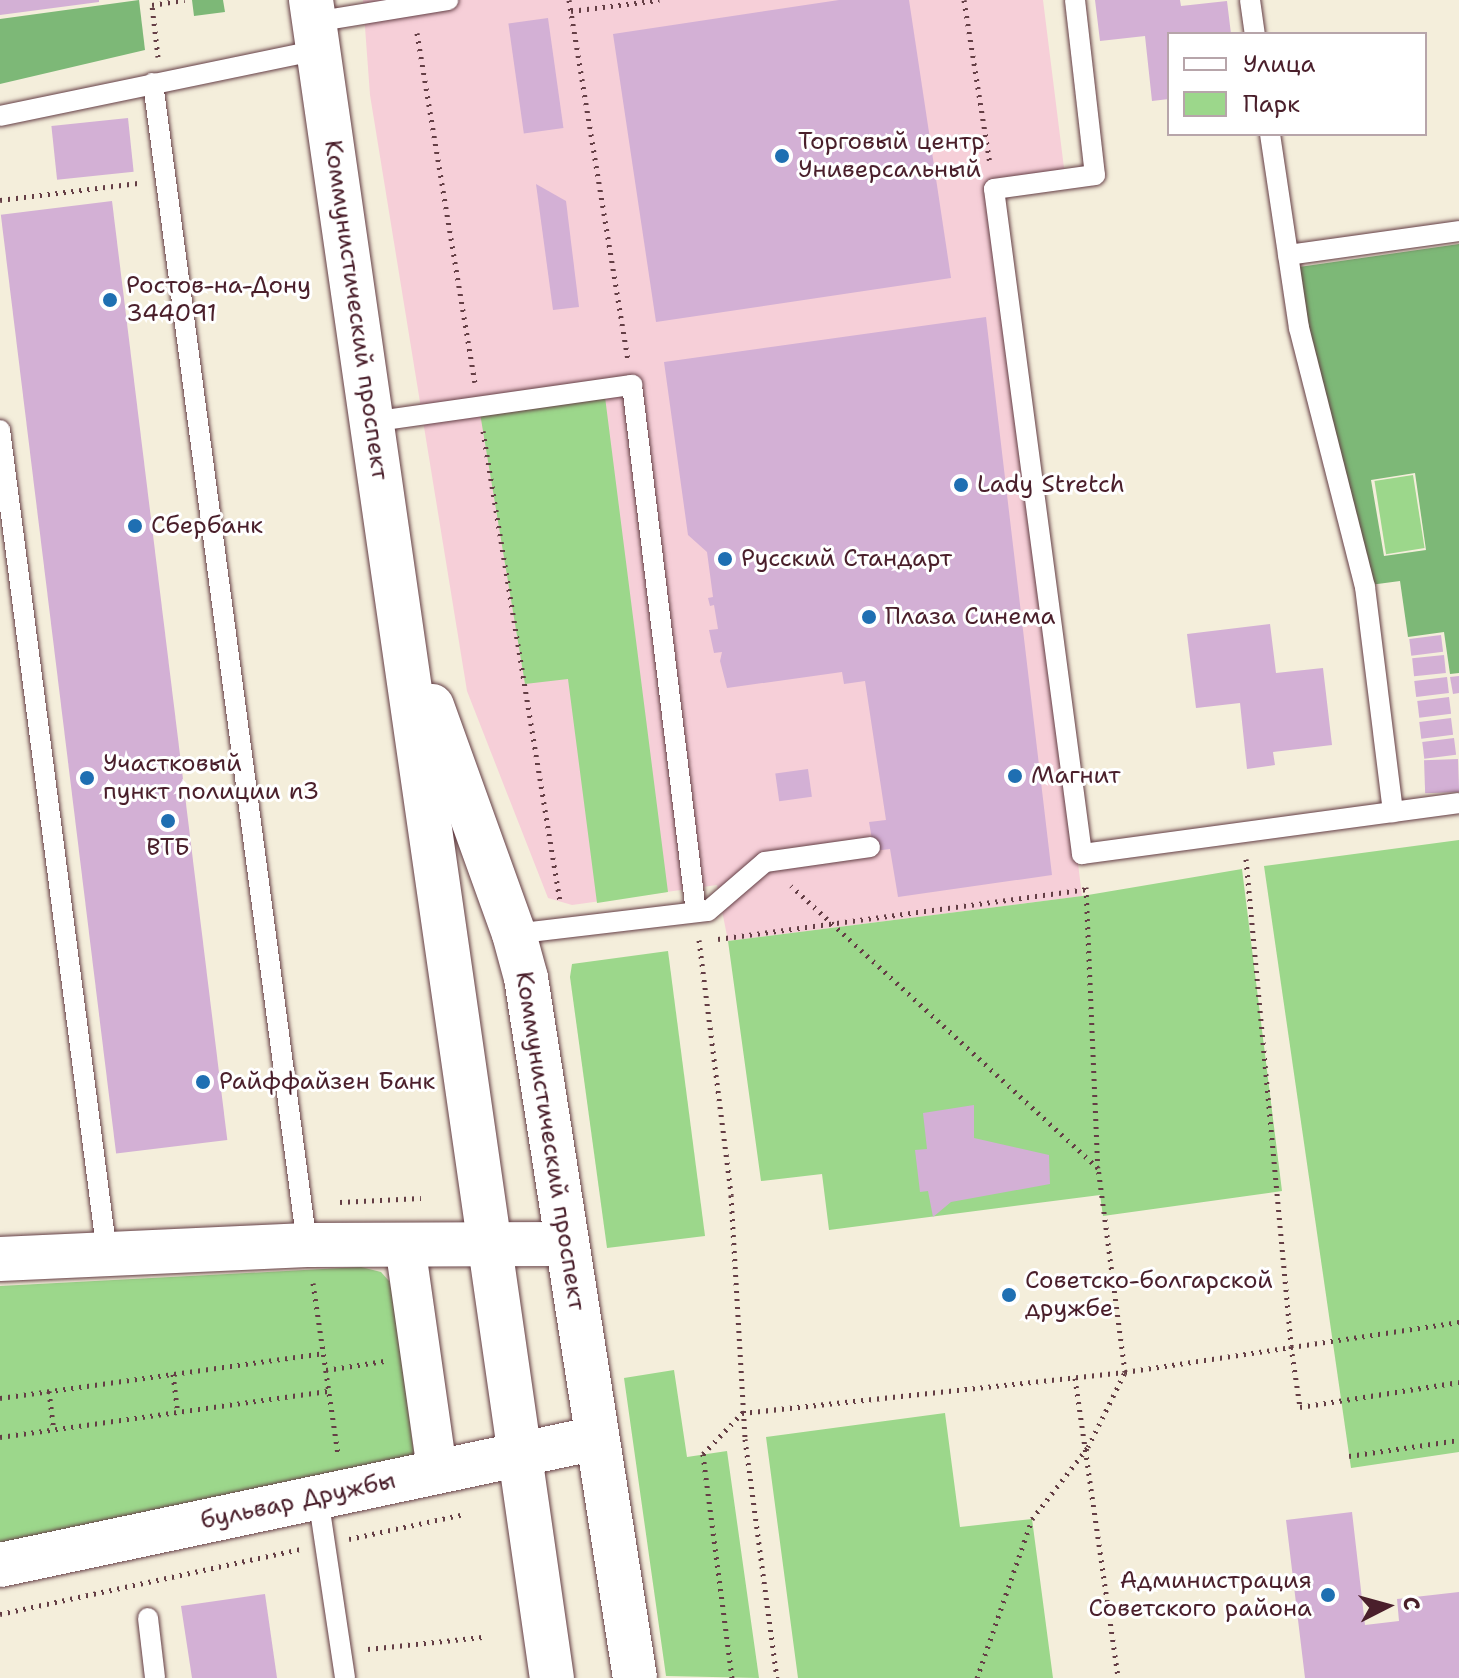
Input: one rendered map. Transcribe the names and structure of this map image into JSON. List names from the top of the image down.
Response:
{
  "streets": {
    "main road": ["Коммунистический проспект", "бульвар Дружбы"]
  },
  "crossings": [
    ["Коммунистический проспект", "бульвар Дружбы"]
  ],
  "places": [
    "Торговый центр Универсальный",
    "Ростов-на-Дону 344091",
    "Lady Stretch",
    "Сбербанк",
    "Русский Стандарт",
    "Плаза Синема",
    "Магнит",
    "Участковый пункт полиции n3",
    "ВТБ",
    "Райффайзен Банк",
    "Советско-болгарской дружбе",
    "Администрация Советского района"
  ],
  "legend": ["Улица", "Парк"],
  "north": "right"
}
